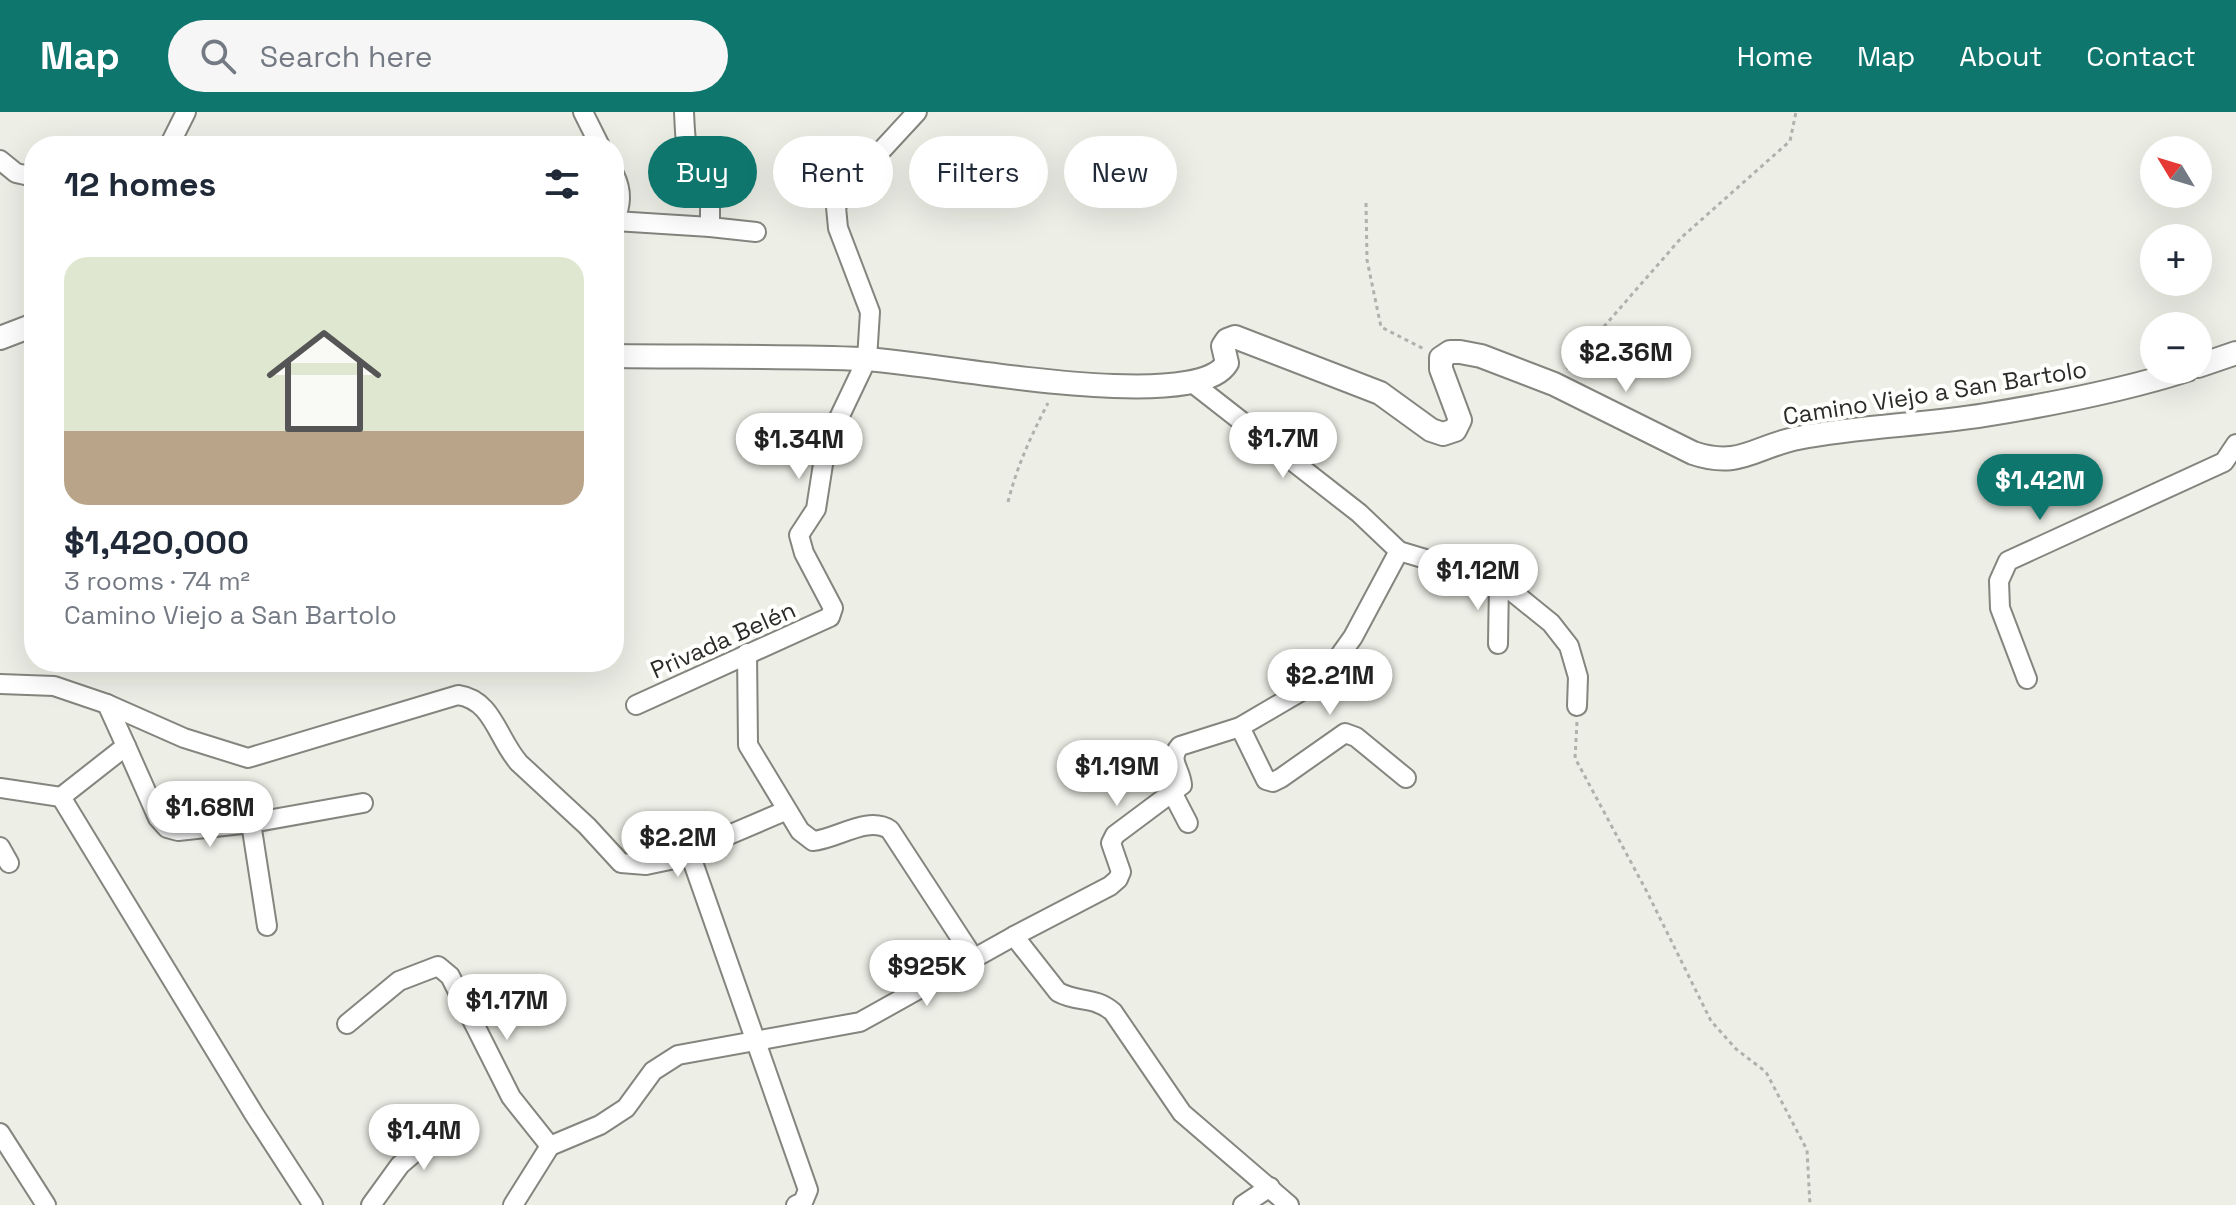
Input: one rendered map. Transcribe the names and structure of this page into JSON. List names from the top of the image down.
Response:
{
  "streets": {
    "street": ["Camino Viejo a San Bartolo", "Privada Belén"]
  },
  "north": "top left",
  "page": {
    "header": "Map",
    "search": "Search here",
    "nav": [
      "Home",
      "Map",
      "About",
      "Contact"
    ],
    "map_buttons": ["+", "−"],
    "chip": [
      "Buy",
      "Rent",
      "Filters",
      "New"
    ],
    "heading": "12 homes",
    "list": [
      {
        "name": "$1,420,000",
        "note": "3 rooms · 74 m² · Camino Viejo a San Bartolo"
      }
    ],
    "price": [
      "$2.36M",
      "$1.7M",
      "$1.34M",
      "$1.42M",
      "$1.12M",
      "$2.21M",
      "$1.19M",
      "$1.68M",
      "$2.2M",
      "$925K",
      "$1.17M",
      "$1.4M"
    ]
  }
}
